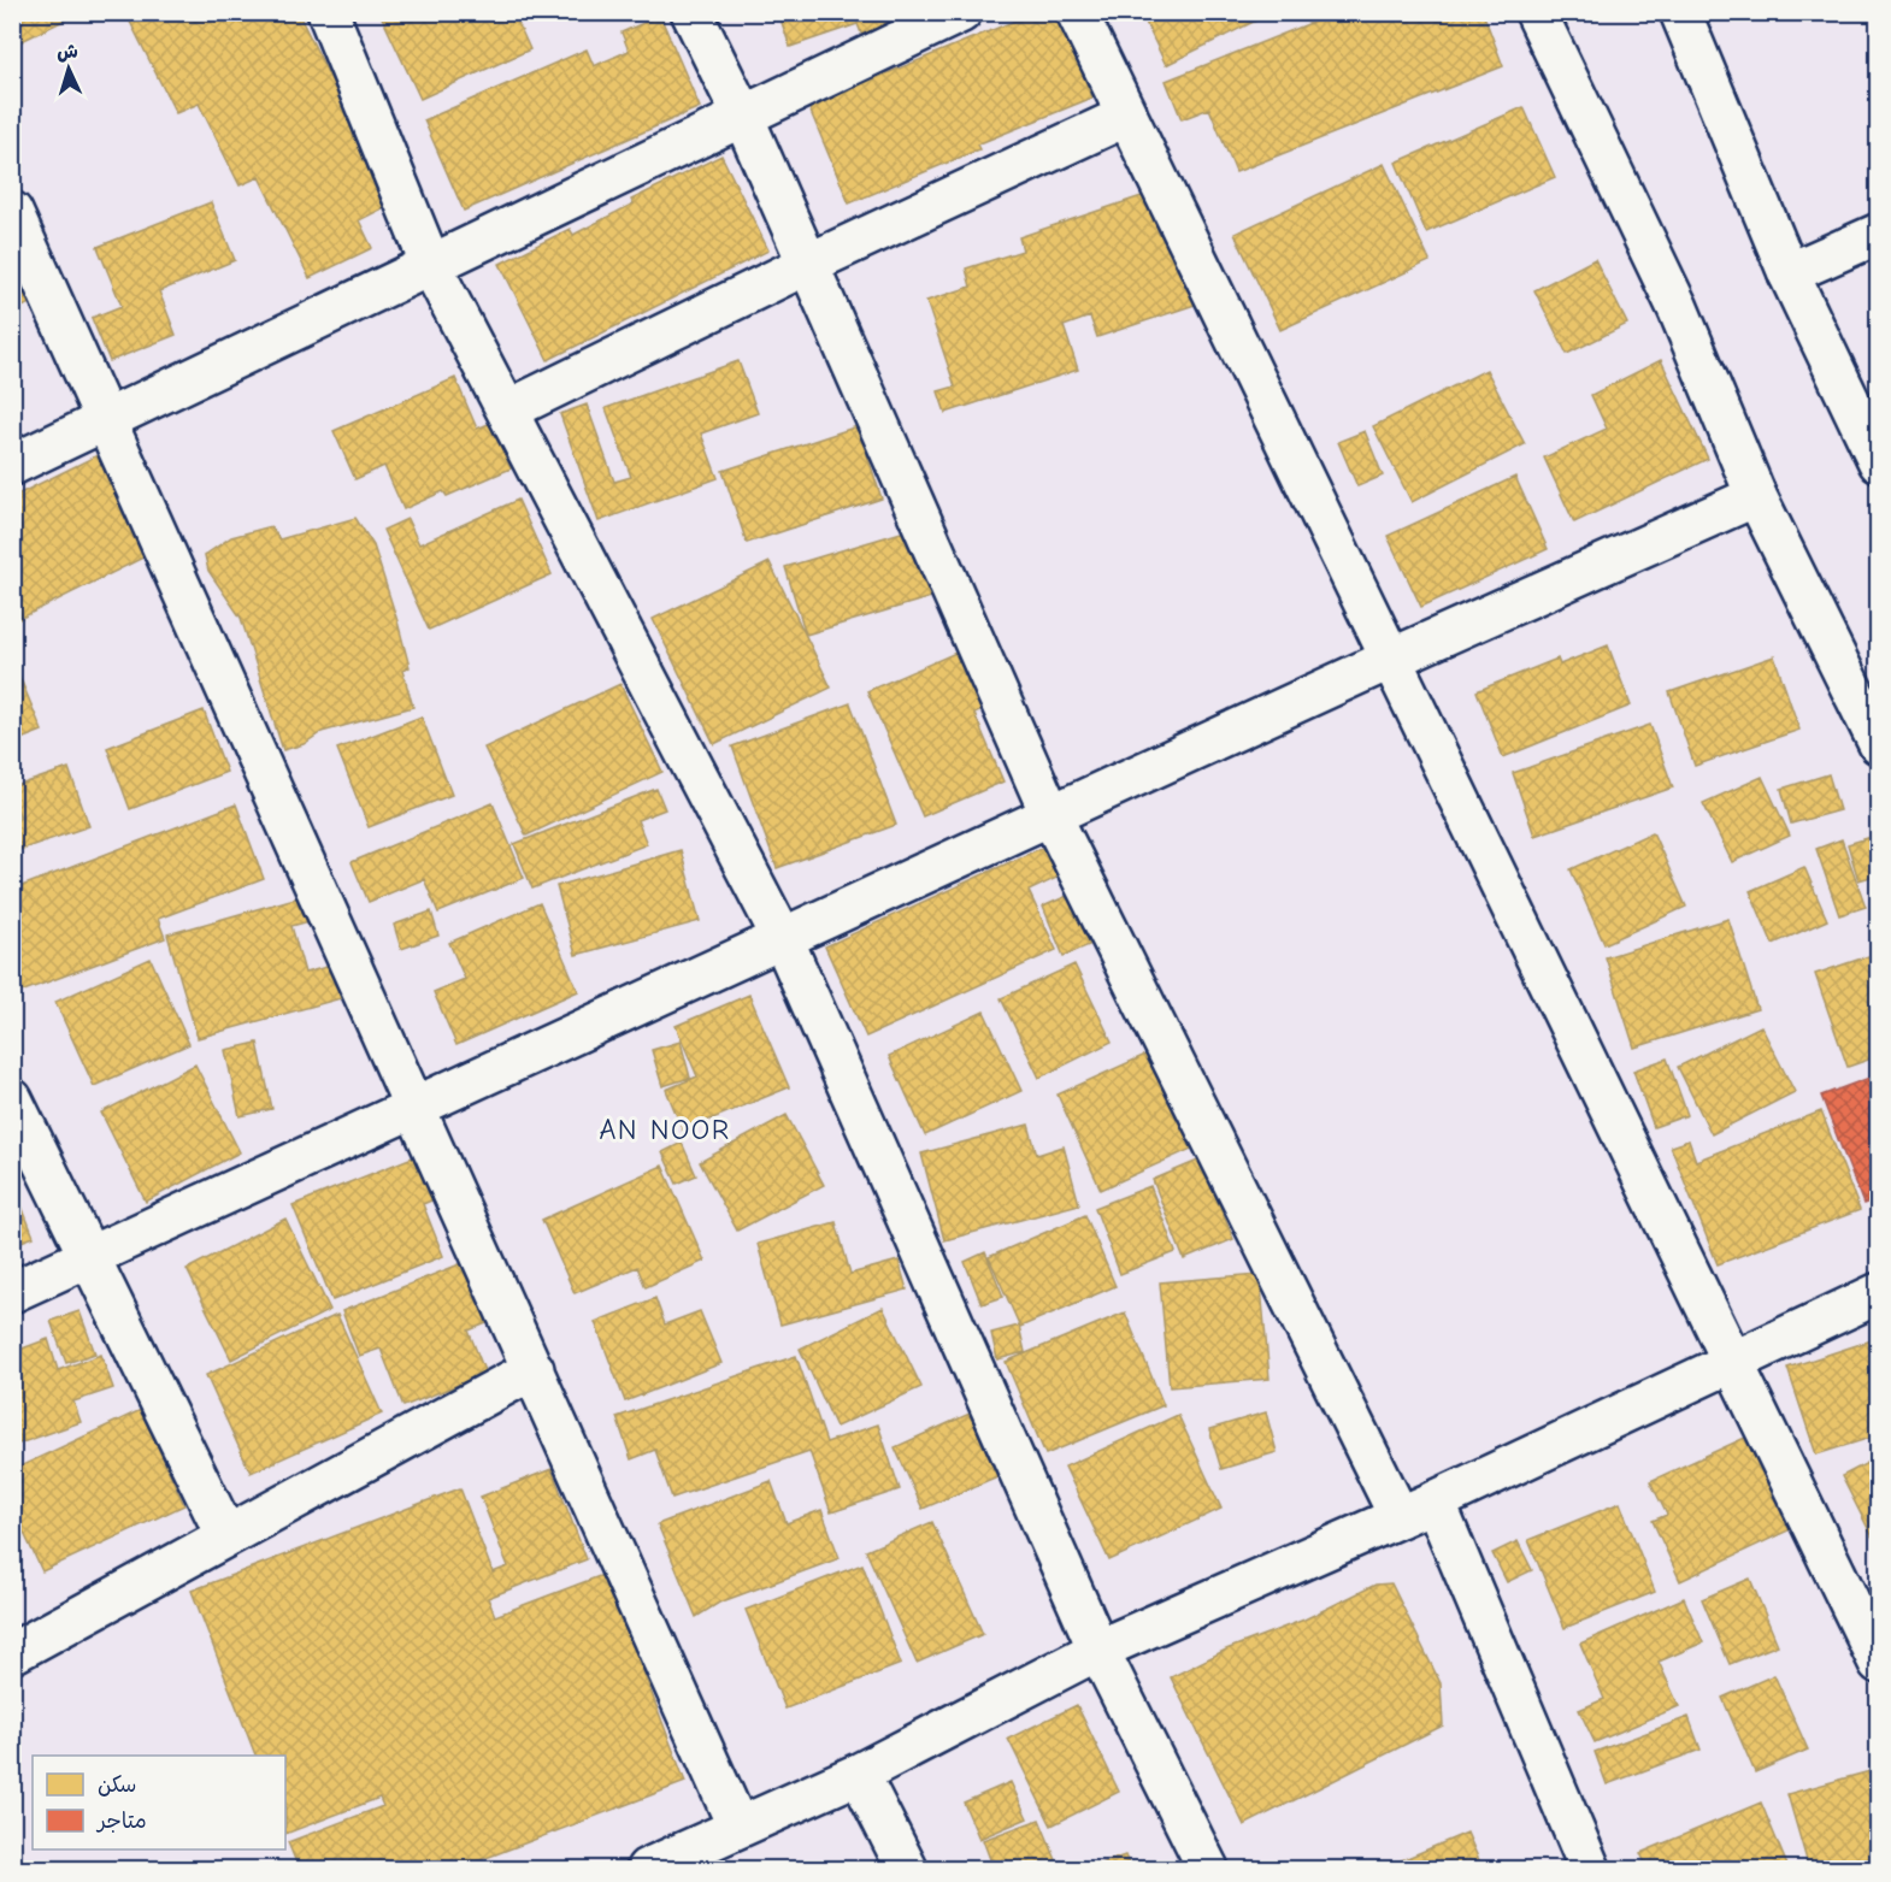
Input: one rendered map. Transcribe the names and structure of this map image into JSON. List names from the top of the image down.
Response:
{
  "districts": ["AN NOOR"],
  "legend": ["سكن", "متاجر"],
  "north": "top"
}
